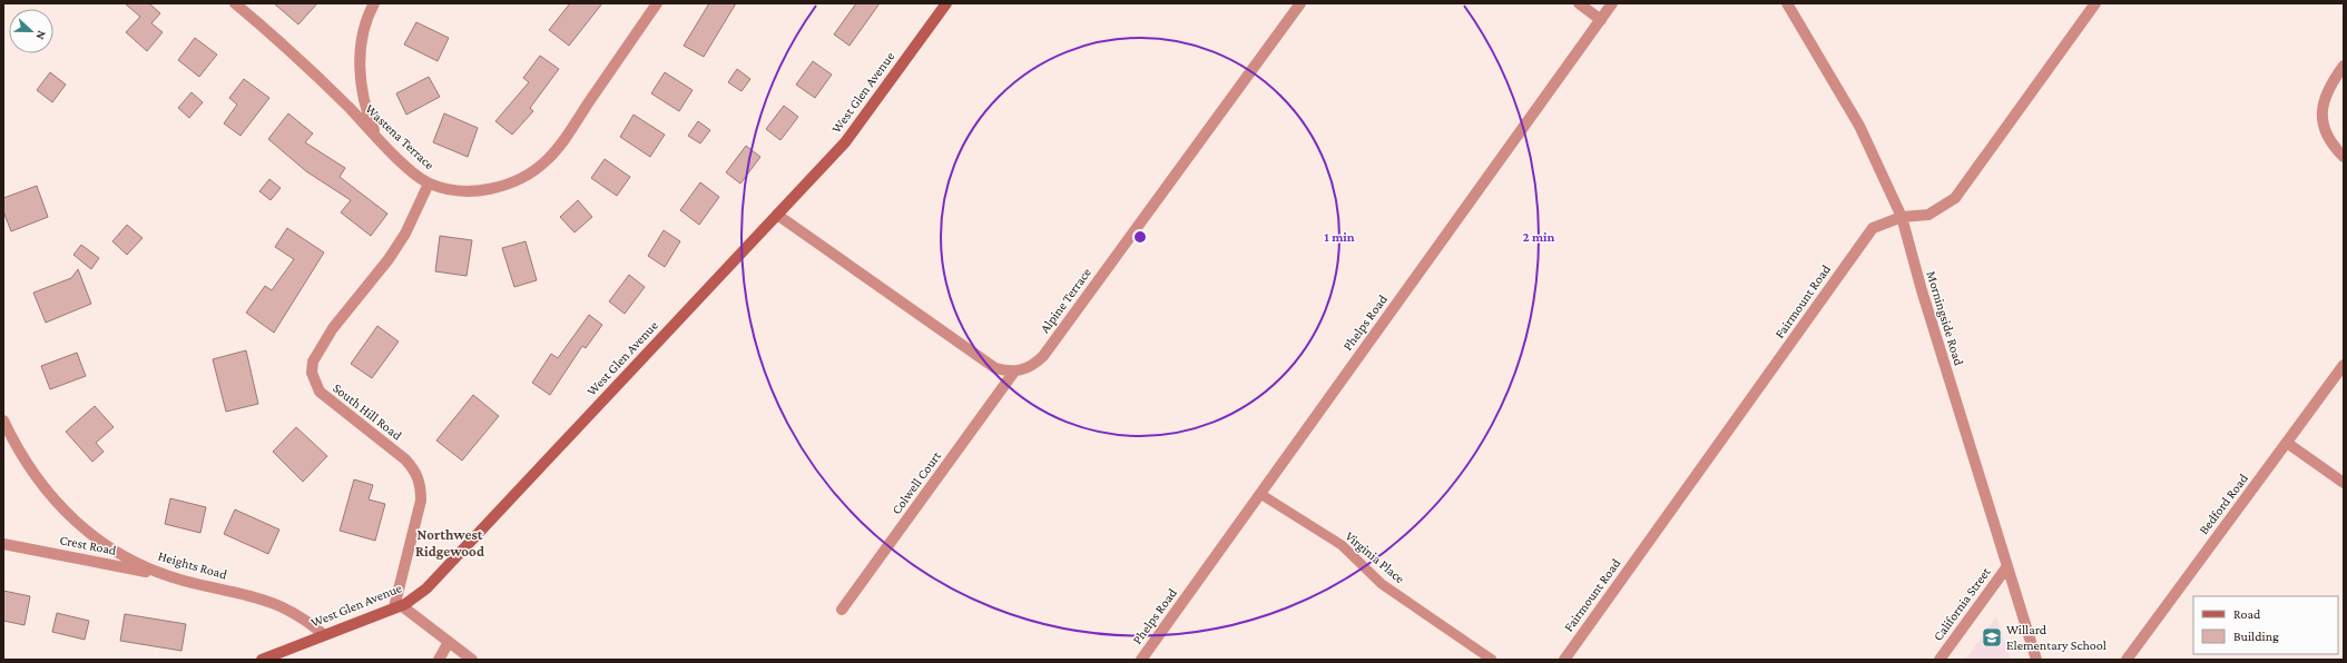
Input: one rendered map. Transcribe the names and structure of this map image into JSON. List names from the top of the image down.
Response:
{
  "streets": {
    "street": [
      "West Glen Avenue",
      "Wastena Terrace",
      "Alpine Terrace",
      "Fairmount Road",
      "Morningside Road",
      "Phelps Road",
      "South Hill Road",
      "Colwell Court",
      "Bedford Road",
      "Crest Road",
      "Heights Road",
      "California Street"
    ],
    "lane": ["Virginia Place"]
  },
  "crossings": [
    ["West Glen Avenue", "South Hill Road"],
    ["West Glen Avenue", "Heights Road"],
    ["Wastena Terrace", "South Hill Road"],
    ["Alpine Terrace", "Colwell Court"],
    ["Fairmount Road", "Morningside Road"],
    ["Morningside Road", "California Street"],
    ["Phelps Road", "Virginia Place"],
    ["Crest Road", "Heights Road"]
  ],
  "districts": ["Northwest Ridgewood"],
  "places": {
    "school or university": ["Willard Elementary School"]
  },
  "legend": ["Road", "Building"],
  "north": "right",
  "rings": ["1 min", "2 min"]
}
